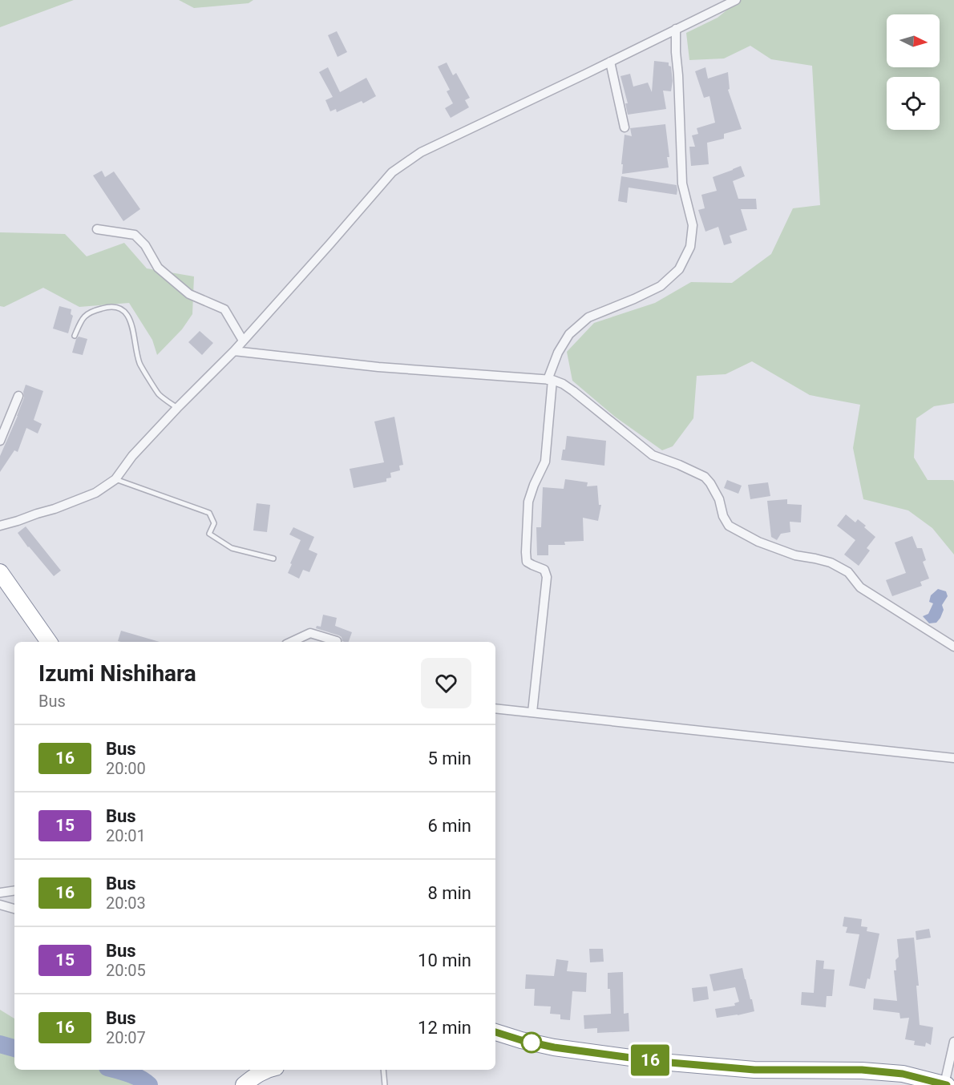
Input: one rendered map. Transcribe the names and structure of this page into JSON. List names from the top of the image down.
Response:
{
  "lines": ["bus line 16"],
  "north": "right",
  "page": {
    "on_map": "16",
    "heading": ["Izumi Nishihara", "Bus"],
    "list": [
      {
        "mark": "16",
        "name": "Bus",
        "note": "20:00",
        "value": "5 min"
      },
      {
        "mark": "15",
        "name": "Bus",
        "note": "20:01",
        "value": "6 min"
      },
      {
        "mark": "16",
        "name": "Bus",
        "note": "20:03",
        "value": "8 min"
      },
      {
        "mark": "15",
        "name": "Bus",
        "note": "20:05",
        "value": "10 min"
      },
      {
        "mark": "16",
        "name": "Bus",
        "note": "20:07",
        "value": "12 min"
      }
    ]
  }
}
